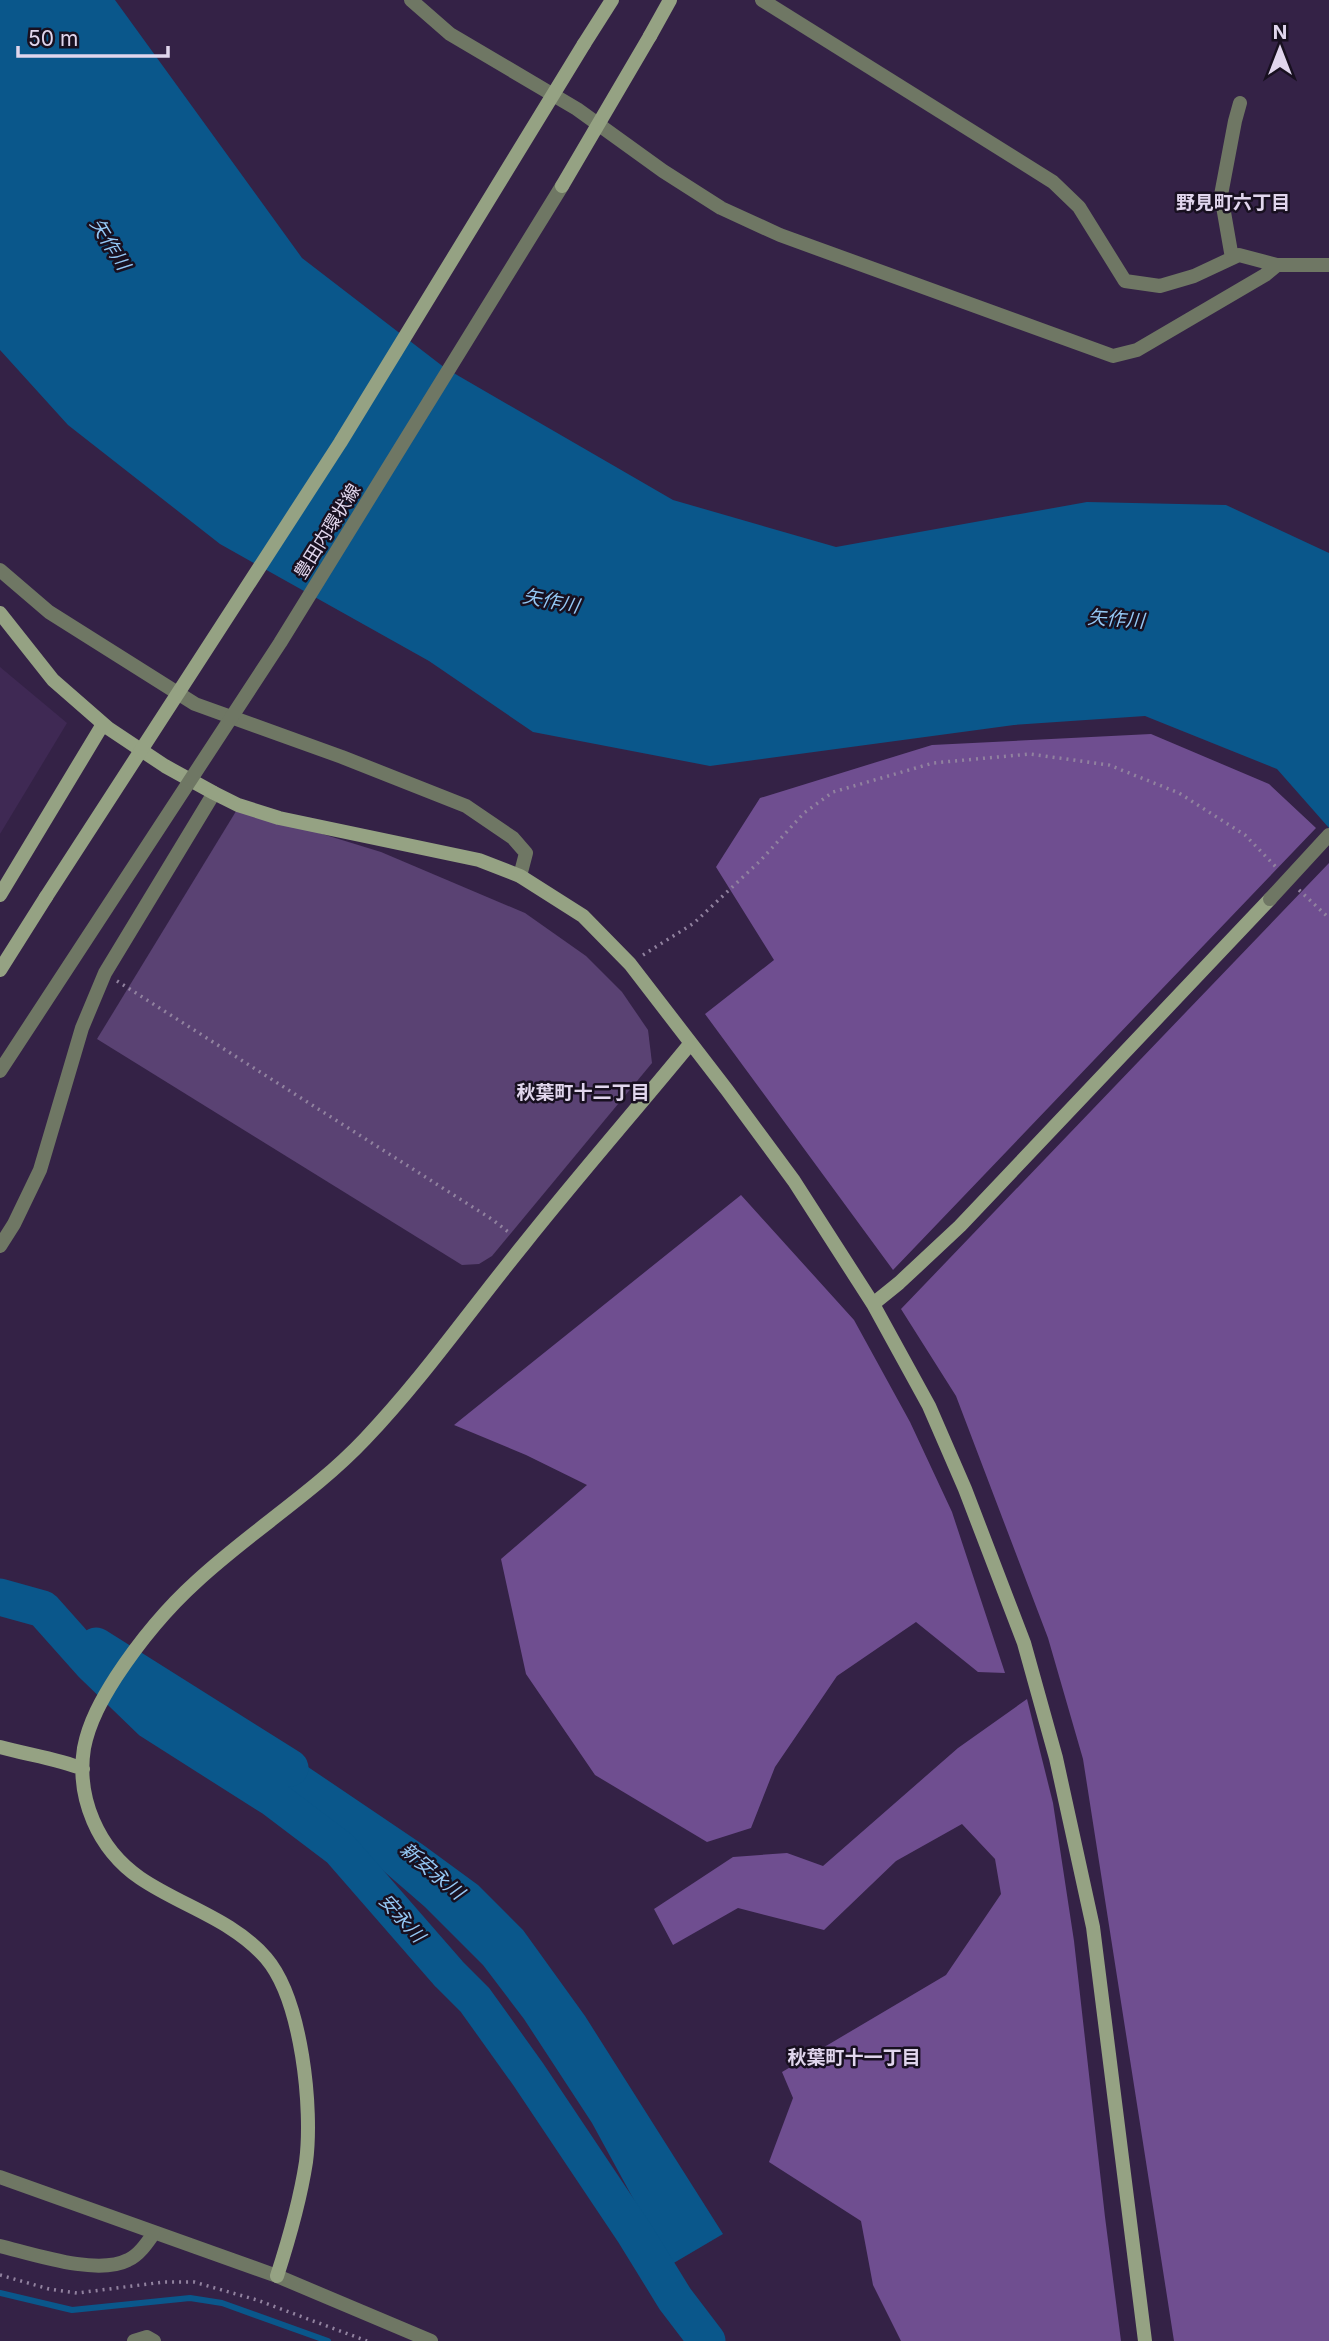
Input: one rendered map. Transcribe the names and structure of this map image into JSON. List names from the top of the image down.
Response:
{
  "streets": {
    "street": ["豊田内環状線"]
  },
  "districts": ["野見町六丁目", "秋葉町十二丁目", "秋葉町十一丁目"],
  "water": ["矢作川", "新安永川", "安永川"],
  "scale_bar": "50 m",
  "north": "top"
}
